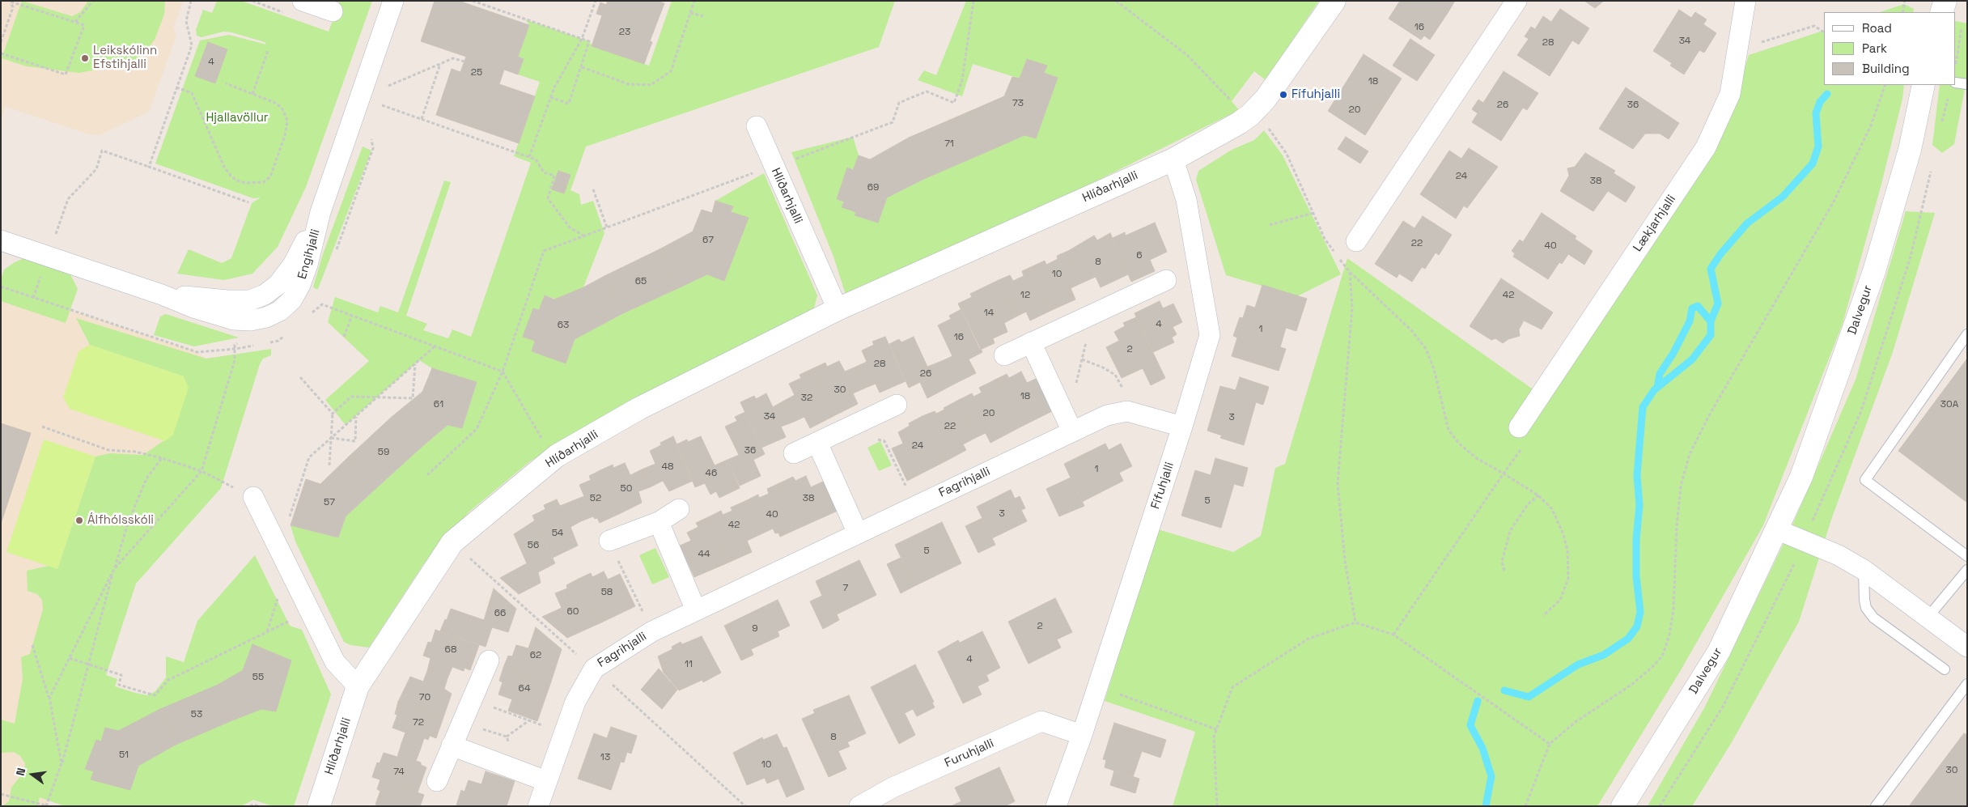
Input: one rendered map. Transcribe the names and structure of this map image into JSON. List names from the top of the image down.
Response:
{
  "streets": {
    "street": [
      "Hlíðarhjalli",
      "Lækjarhjalli",
      "Engihjalli",
      "Dalvegur",
      "Fagrihjalli",
      "Fífuhjalli",
      "Furuhjalli"
    ]
  },
  "crossings": [
    ["Hlíðarhjalli", "Fífuhjalli"],
    ["Fagrihjalli", "Fífuhjalli"],
    ["Fífuhjalli", "Furuhjalli"]
  ],
  "parks": ["Hjallavöllur"],
  "places": ["Leikskólinn Efstihjalli", "Fífuhjalli", "Álfhólsskóli"],
  "house_numbers": [
    "16",
    "23",
    "34",
    "28",
    "4",
    "25",
    "18",
    "73",
    "26",
    "36",
    "20",
    "71",
    "24",
    "38",
    "69",
    "67",
    "22",
    "40",
    "6",
    "8",
    "10",
    "65",
    "12",
    "42",
    "14",
    "4",
    "63",
    "1",
    "16",
    "2",
    "28",
    "26",
    "30",
    "18",
    "32",
    "61",
    "30A",
    "20",
    "34",
    "3",
    "22",
    "24",
    "36",
    "59",
    "48",
    "1",
    "46",
    "50",
    "52",
    "38",
    "5",
    "57",
    "3",
    "40",
    "42",
    "54",
    "56",
    "5",
    "44",
    "7",
    "58",
    "60",
    "66",
    "2",
    "9",
    "68",
    "62",
    "4",
    "11",
    "55",
    "64",
    "70",
    "53",
    "72",
    "8",
    "51",
    "13",
    "10",
    "30",
    "74"
  ],
  "legend": ["Road", "Park", "Building"],
  "north": "left"
}
